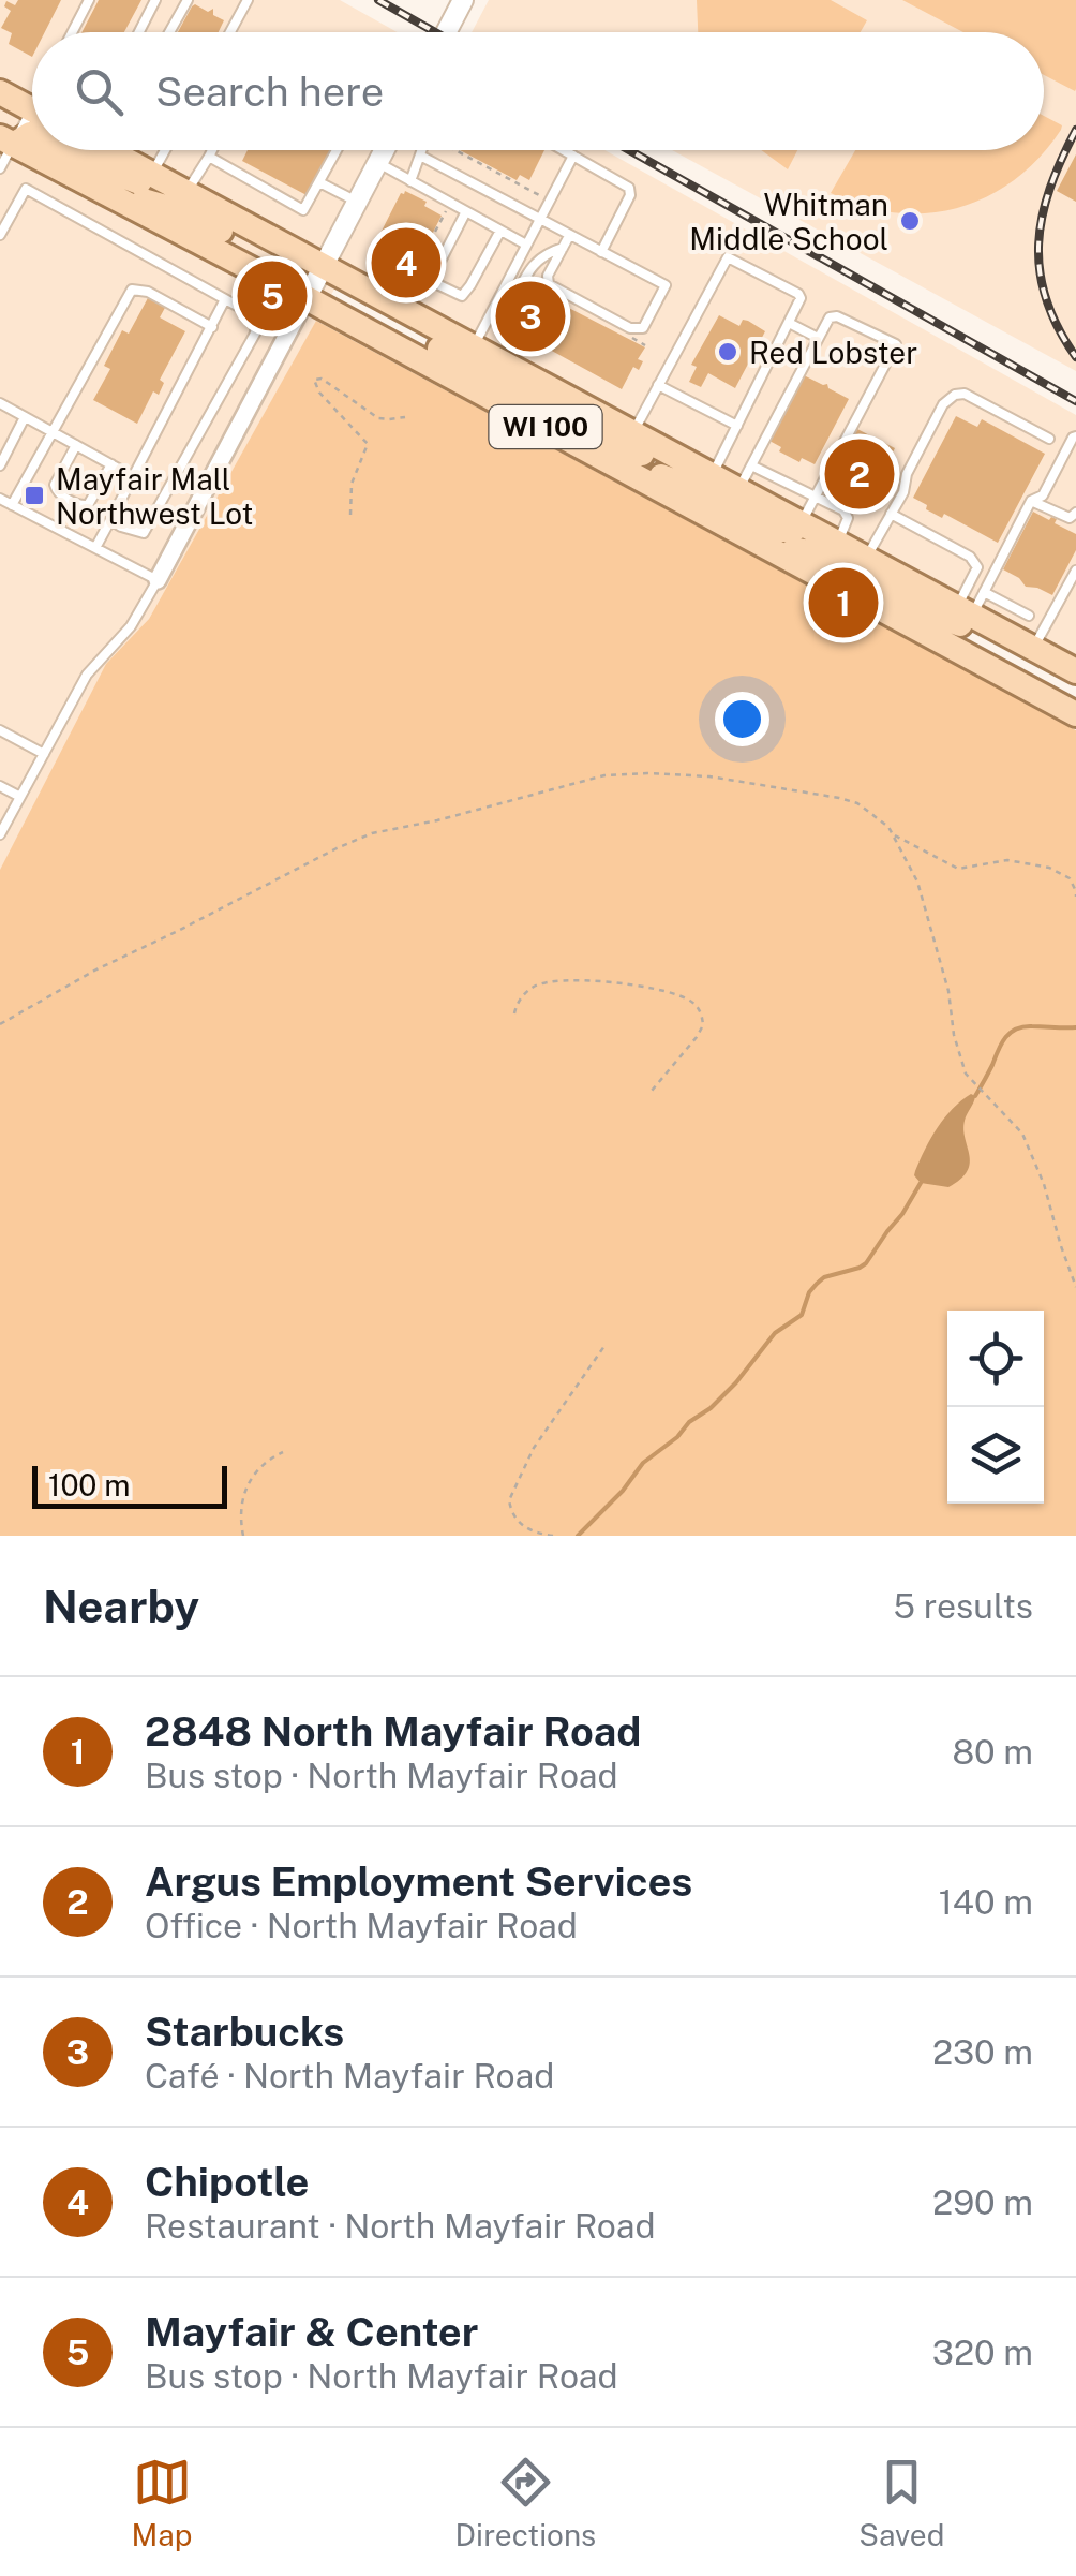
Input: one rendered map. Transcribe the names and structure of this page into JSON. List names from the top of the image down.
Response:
{
  "streets": {
    "main road": ["WI 100"]
  },
  "places": {
    "other": ["Whitman Middle School", "Red Lobster"],
    "transit": ["Mayfair Mall Northwest Lot"]
  },
  "scale_bar": "100 m",
  "page": {
    "search": "Search here",
    "pins": [
      "4",
      "5",
      "3",
      "2",
      "1"
    ],
    "scale": "100 m",
    "heading": ["Nearby", "5 results"],
    "list": [
      {
        "mark": "1",
        "name": "2848 North Mayfair Road",
        "note": "Bus stop · North Mayfair Road",
        "value": "80 m"
      },
      {
        "mark": "2",
        "name": "Argus Employment Services",
        "note": "Office · North Mayfair Road",
        "value": "140 m"
      },
      {
        "mark": "3",
        "name": "Starbucks",
        "note": "Café · North Mayfair Road",
        "value": "230 m"
      },
      {
        "mark": "4",
        "name": "Chipotle",
        "note": "Restaurant · North Mayfair Road",
        "value": "290 m"
      },
      {
        "mark": "5",
        "name": "Mayfair & Center",
        "note": "Bus stop · North Mayfair Road",
        "value": "320 m"
      }
    ],
    "nav": ["Map", "Directions", "Saved"]
  }
}
